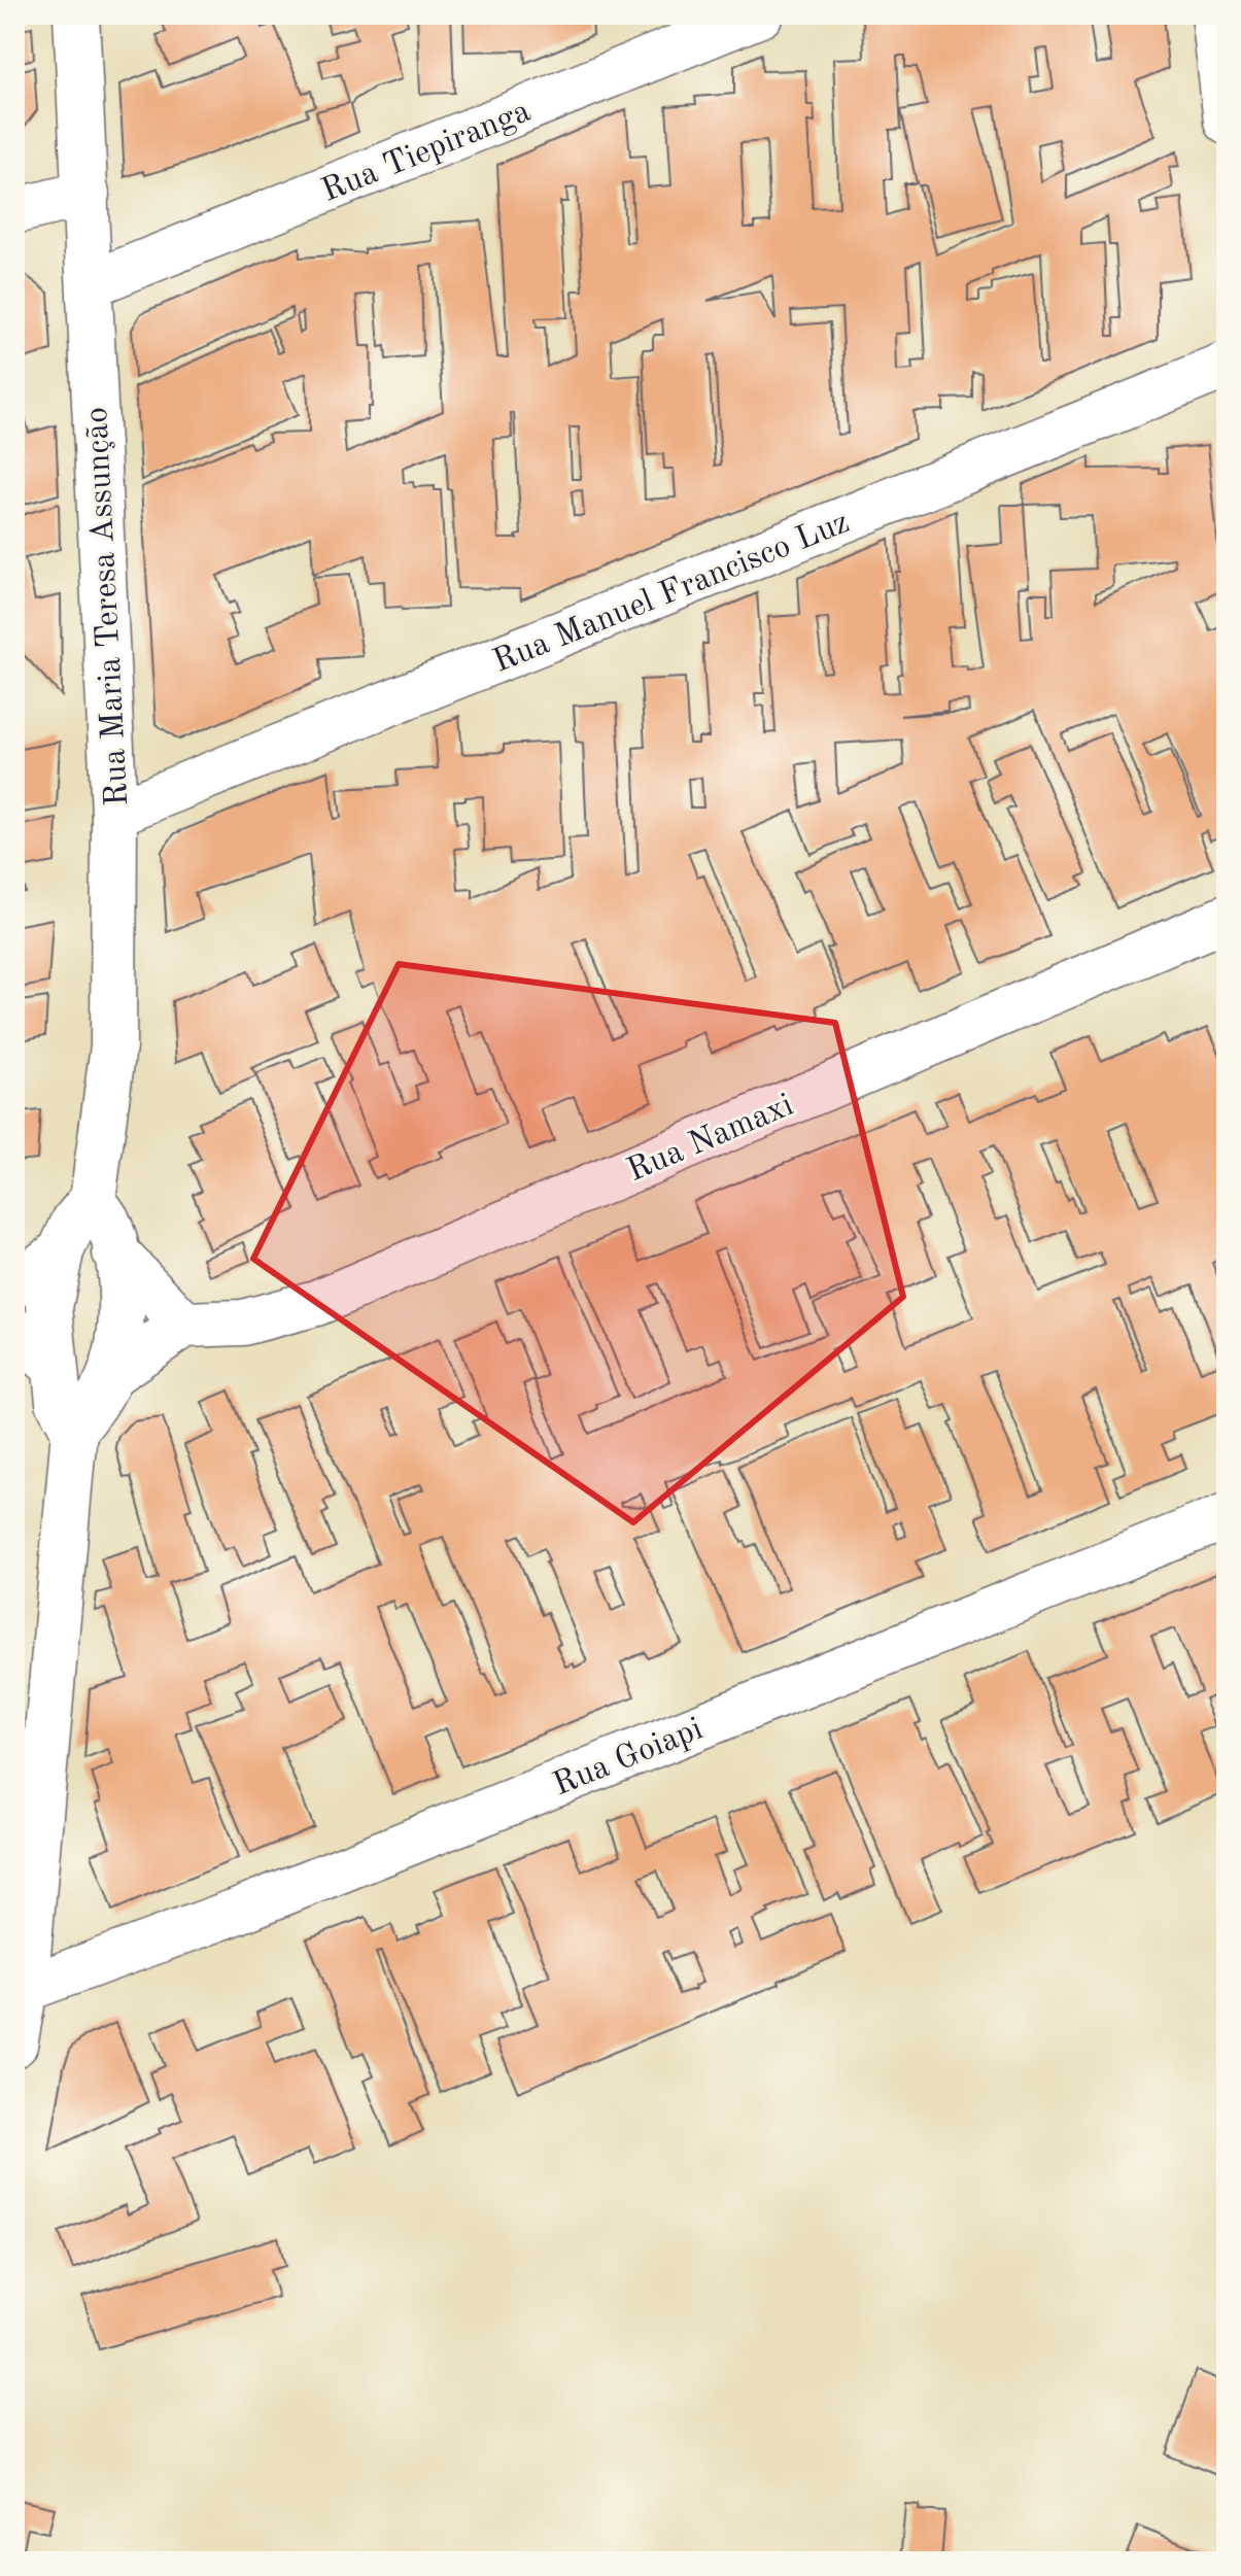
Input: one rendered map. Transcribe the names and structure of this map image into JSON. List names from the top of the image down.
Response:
{
  "streets": {
    "street": [
      "Rua Tiepiranga",
      "Rua Manuel Francisco Luz",
      "Rua Maria Teresa Assunção",
      "Rua Namaxi",
      "Rua Goiapi"
    ]
  },
  "crossings": [
    ["Rua Tiepiranga", "Rua Maria Teresa Assunção"],
    ["Rua Manuel Francisco Luz", "Rua Maria Teresa Assunção"],
    ["Rua Maria Teresa Assunção", "Rua Goiapi"]
  ]
}
